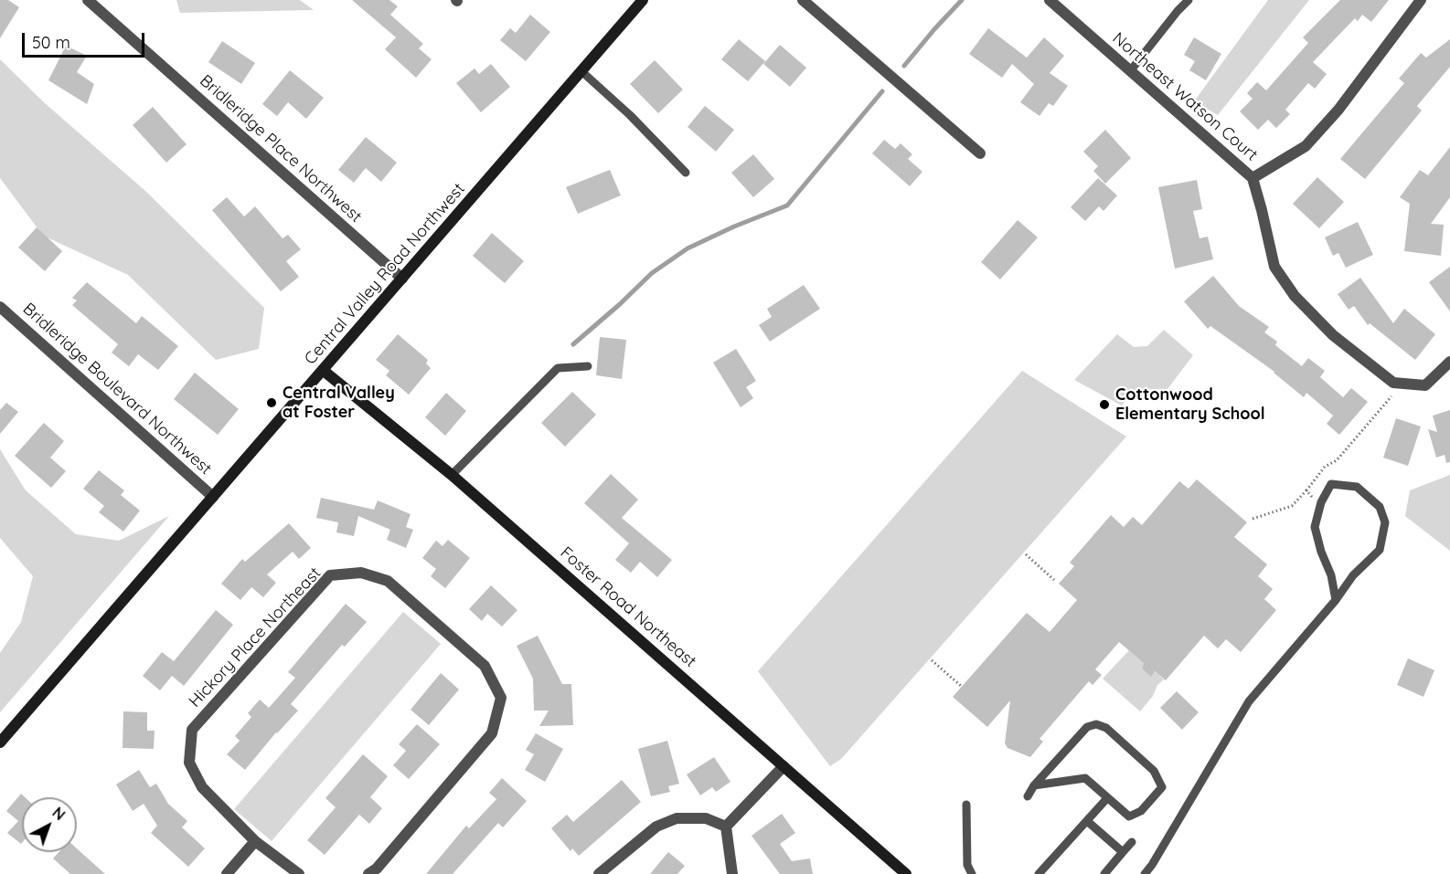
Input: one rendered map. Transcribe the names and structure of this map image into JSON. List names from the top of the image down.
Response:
{
  "streets": {
    "main road": ["Central Valley Road Northwest", "Foster Road Northeast"],
    "street": [
      "Northeast Watson Court",
      "Bridleridge Place Northwest",
      "Bridleridge Boulevard Northwest",
      "Hickory Place Northeast"
    ]
  },
  "crossings": [
    ["Bridleridge Place Northwest", "Central Valley Road Northwest"],
    ["Central Valley Road Northwest", "Bridleridge Boulevard Northwest"],
    ["Central Valley Road Northwest", "Foster Road Northeast"]
  ],
  "places": ["Central Valley at Foster", "Cottonwood Elementary School"],
  "scale_bar": "50 m",
  "north": "top right"
}
